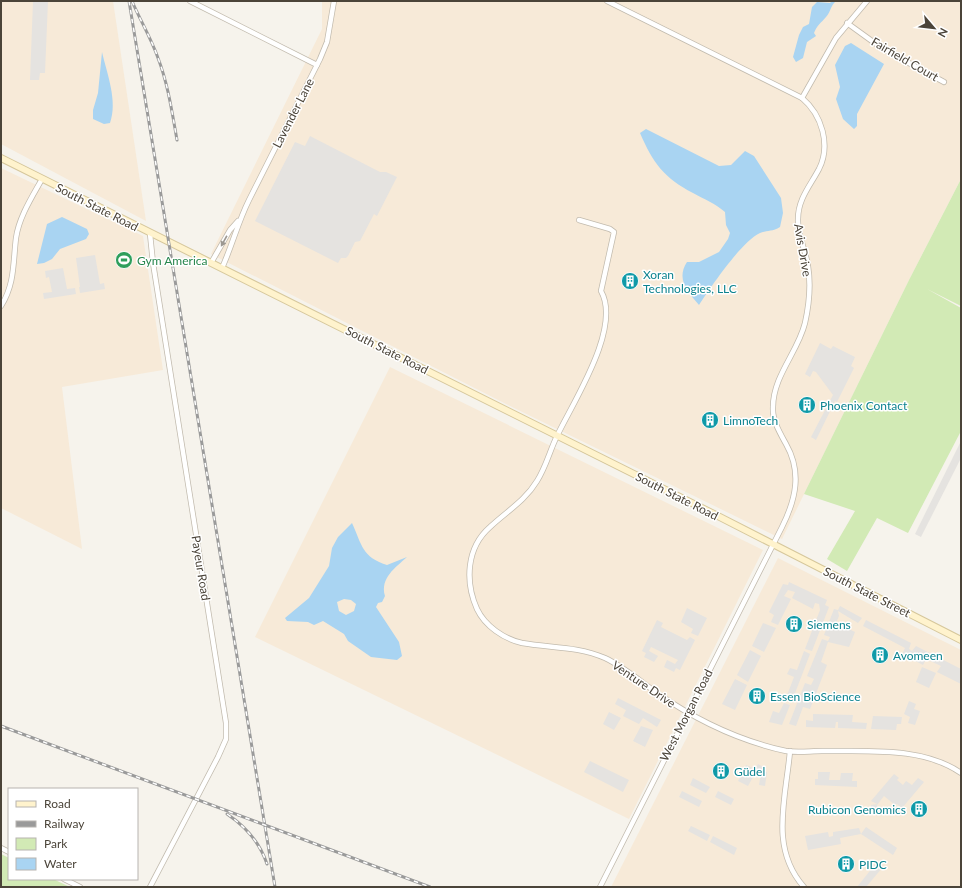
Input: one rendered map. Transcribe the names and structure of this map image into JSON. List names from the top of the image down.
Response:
{
  "streets": {
    "main road": ["South State Road", "South State Street"],
    "street": [
      "Fairfield Court",
      "Lavender Lane",
      "Avis Drive",
      "Payeur Road",
      "Venture Drive",
      "West Morgan Road"
    ]
  },
  "crossings": [
    ["Lavender Lane", "South State Road"],
    ["South State Road", "Avis Drive"],
    ["South State Road", "Payeur Road"],
    ["South State Road", "South State Street"],
    ["South State Road", "Venture Drive"],
    ["South State Road", "West Morgan Road"],
    ["Avis Drive", "South State Street"],
    ["Avis Drive", "West Morgan Road"],
    ["South State Street", "West Morgan Road"],
    ["Venture Drive", "West Morgan Road"]
  ],
  "places": {
    "sports": ["Gym America"],
    "building": [
      "Xoran Technologies, LLC",
      "Phoenix Contact",
      "LimnoTech",
      "Siemens",
      "Avomeen",
      "Essen BioScience",
      "Güdel",
      "Rubicon Genomics",
      "PIDC"
    ]
  },
  "legend": [
    "Road",
    "Railway",
    "Park",
    "Water"
  ],
  "north": "bottom right"
}
